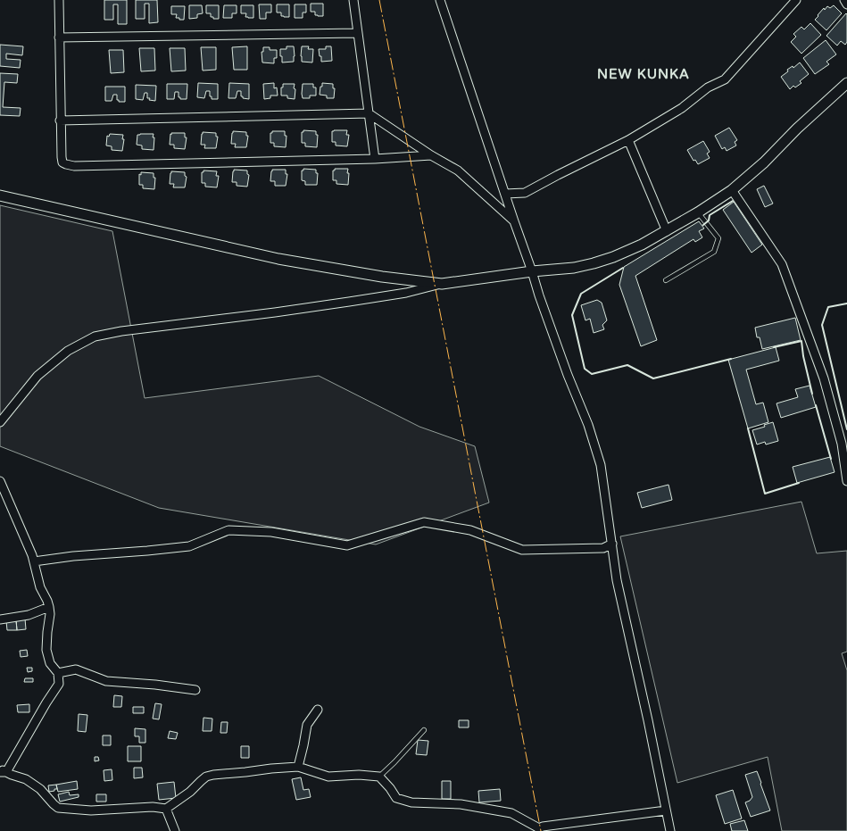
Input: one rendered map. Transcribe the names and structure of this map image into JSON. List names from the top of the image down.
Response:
{
  "districts": ["NEW KUNKA"]
}
